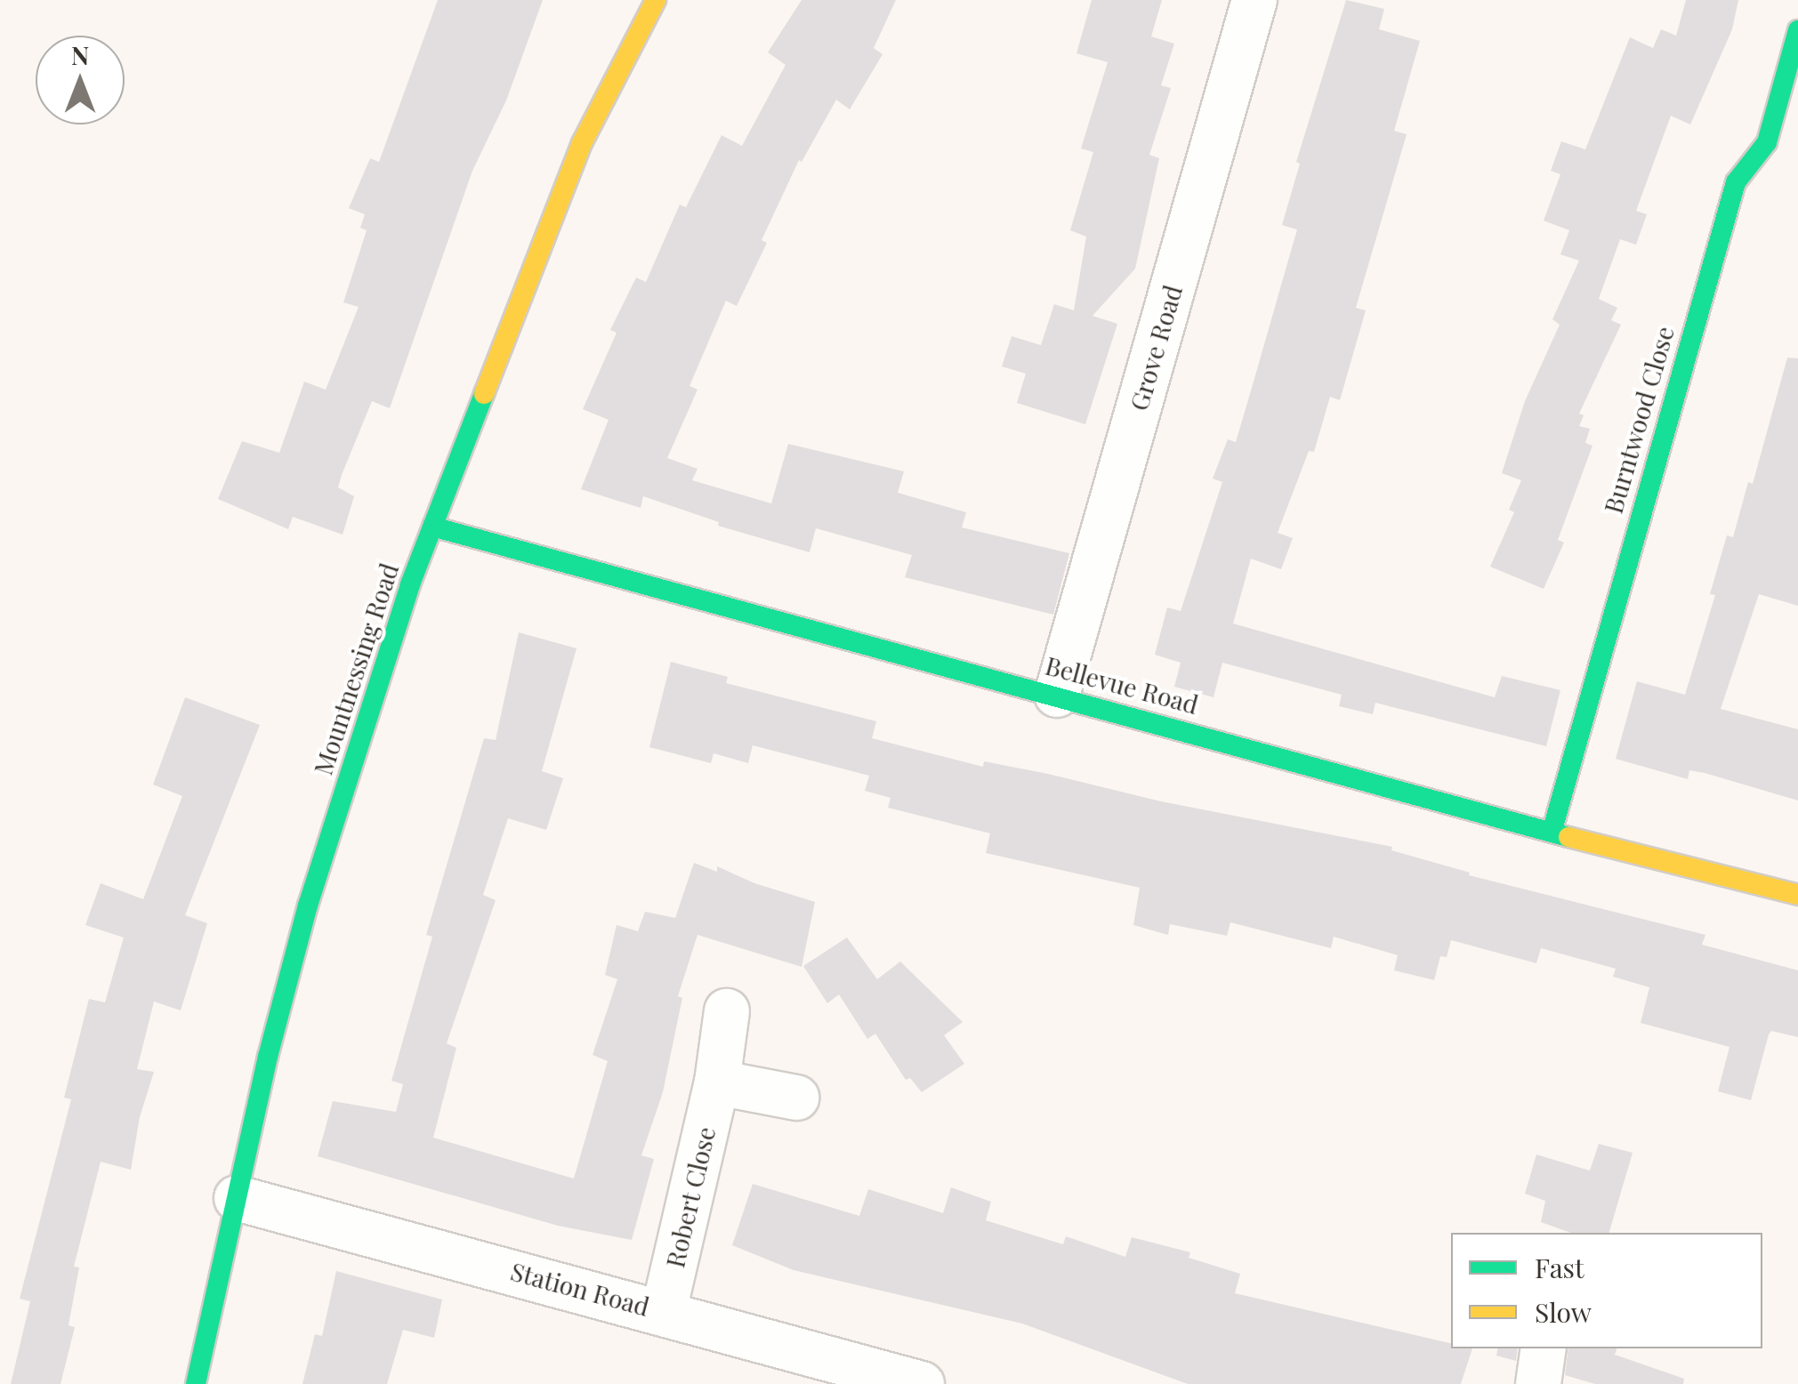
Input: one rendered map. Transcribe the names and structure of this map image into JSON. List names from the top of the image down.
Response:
{
  "streets": {
    "street": [
      "Grove Road",
      "Burntwood Close",
      "Mountnessing Road",
      "Bellevue Road",
      "Robert Close",
      "Station Road"
    ]
  },
  "crossings": [
    ["Grove Road", "Bellevue Road"],
    ["Burntwood Close", "Bellevue Road"],
    ["Mountnessing Road", "Bellevue Road"],
    ["Mountnessing Road", "Station Road"],
    ["Robert Close", "Station Road"]
  ],
  "legend": ["Fast", "Slow"],
  "north": "top"
}
